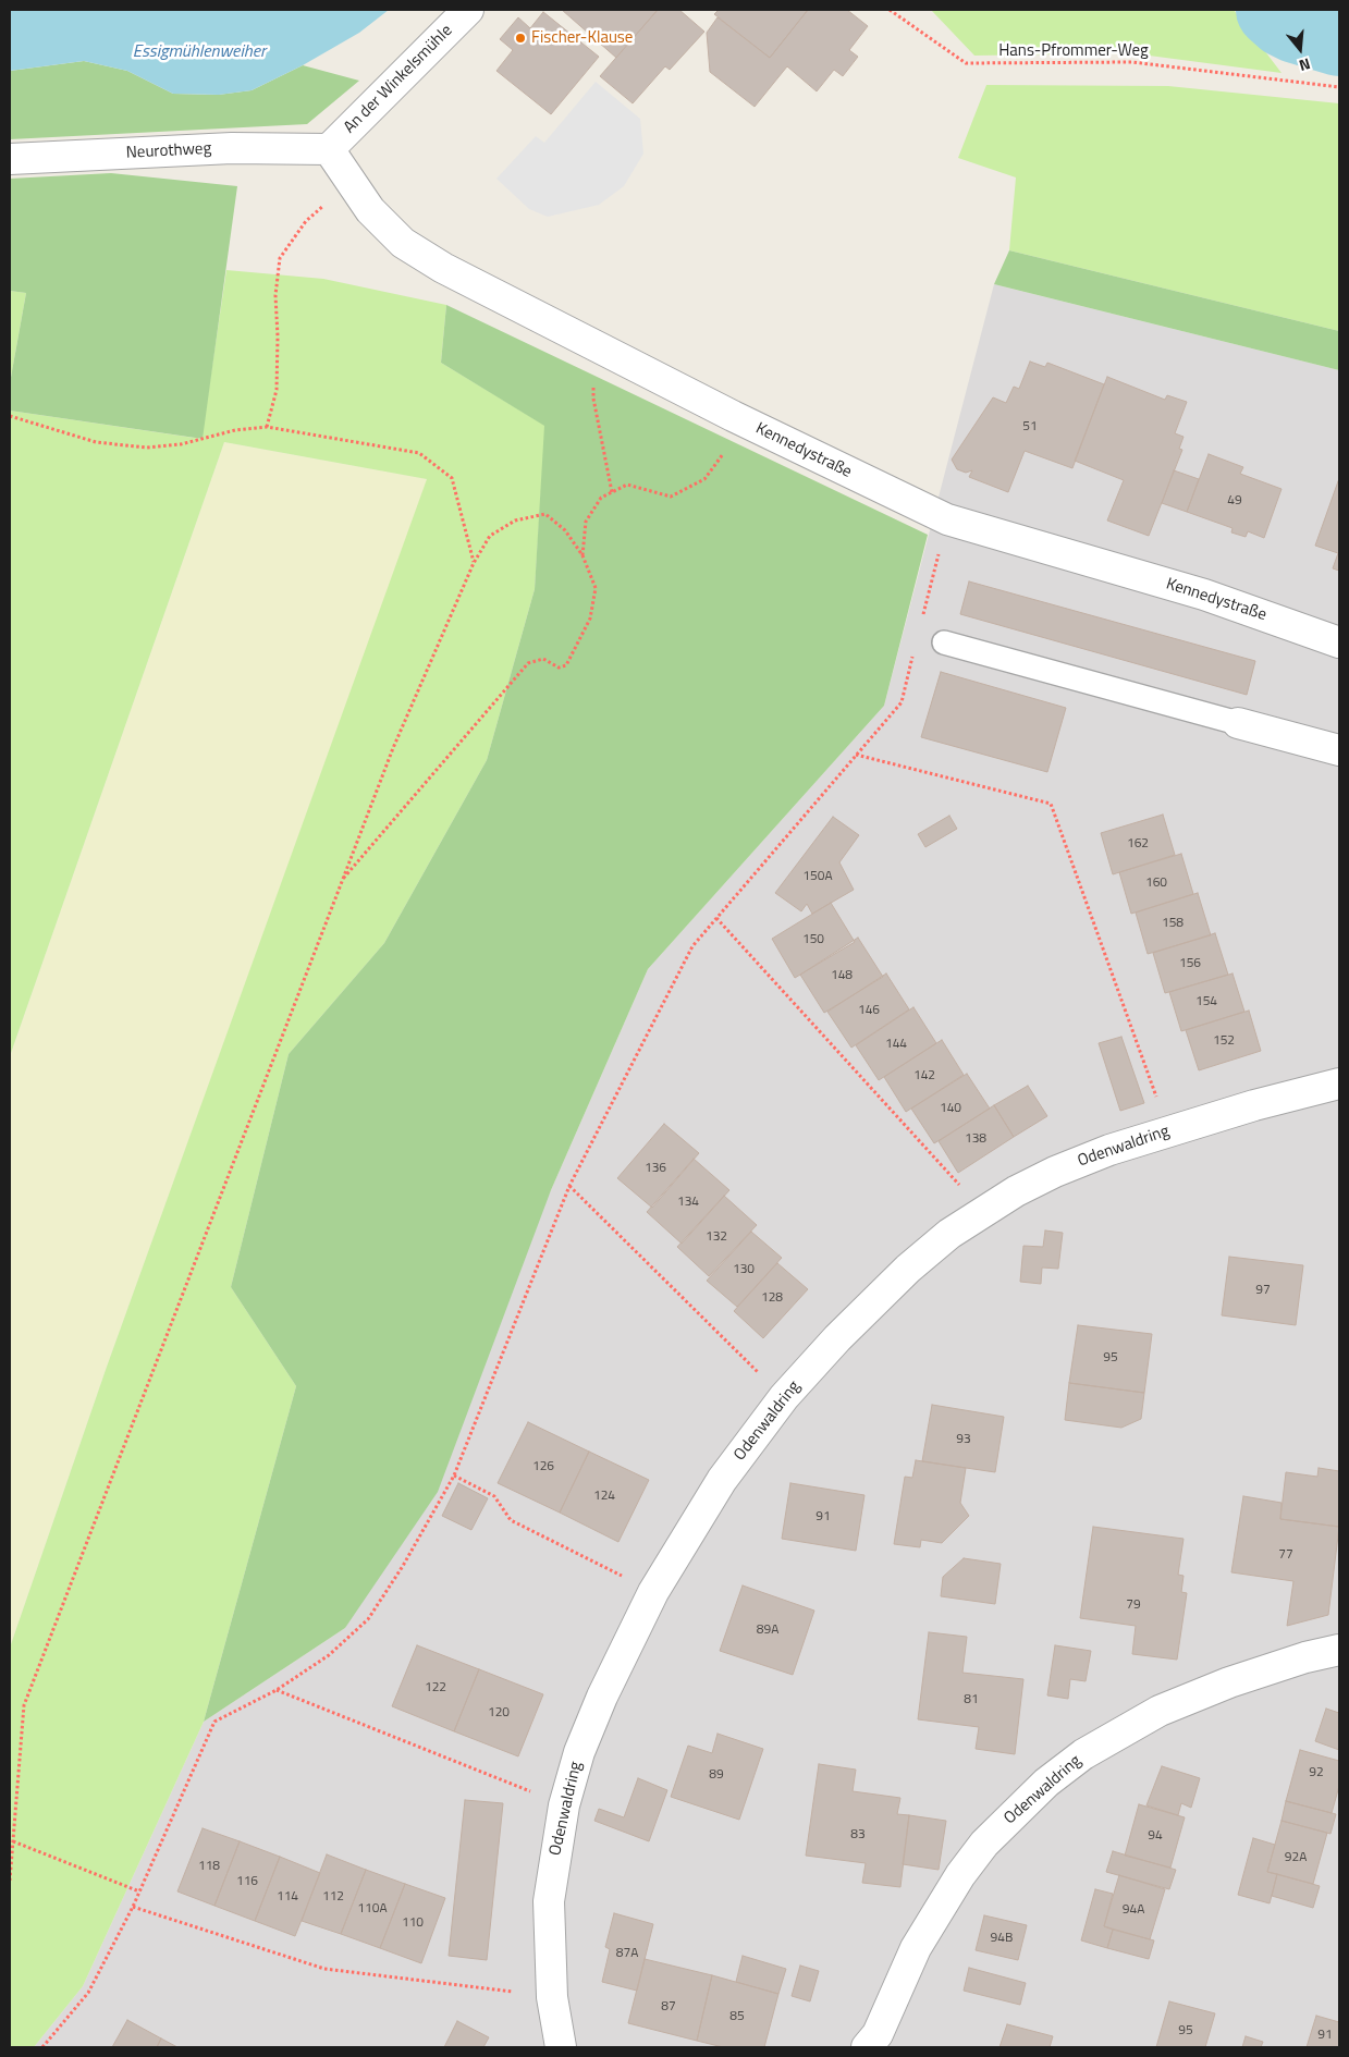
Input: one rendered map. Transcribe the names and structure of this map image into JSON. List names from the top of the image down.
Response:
{
  "streets": {
    "street": [
      "An der Winkelsmühle",
      "Neurothweg",
      "Kennedystraße",
      "Odenwaldring"
    ],
    "path": ["Hans-Pfrommer-Weg"]
  },
  "crossings": [
    ["An der Winkelsmühle", "Neurothweg"],
    ["An der Winkelsmühle", "Kennedystraße"],
    ["Neurothweg", "Kennedystraße"]
  ],
  "water": ["Essigmühlenweiher"],
  "places": ["Fischer-Klause"],
  "house_numbers": [
    "51",
    "49",
    "162",
    "150A",
    "160",
    "158",
    "150",
    "156",
    "148",
    "154",
    "146",
    "152",
    "144",
    "142",
    "140",
    "138",
    "136",
    "134",
    "132",
    "130",
    "97",
    "128",
    "95",
    "93",
    "126",
    "124",
    "91",
    "77",
    "79",
    "89A",
    "122",
    "81",
    "120",
    "92",
    "89",
    "83",
    "94",
    "92A",
    "118",
    "116",
    "114",
    "112",
    "110A",
    "94A",
    "110",
    "94B",
    "87A",
    "87",
    "85",
    "95",
    "91"
  ],
  "north": "bottom"
}
